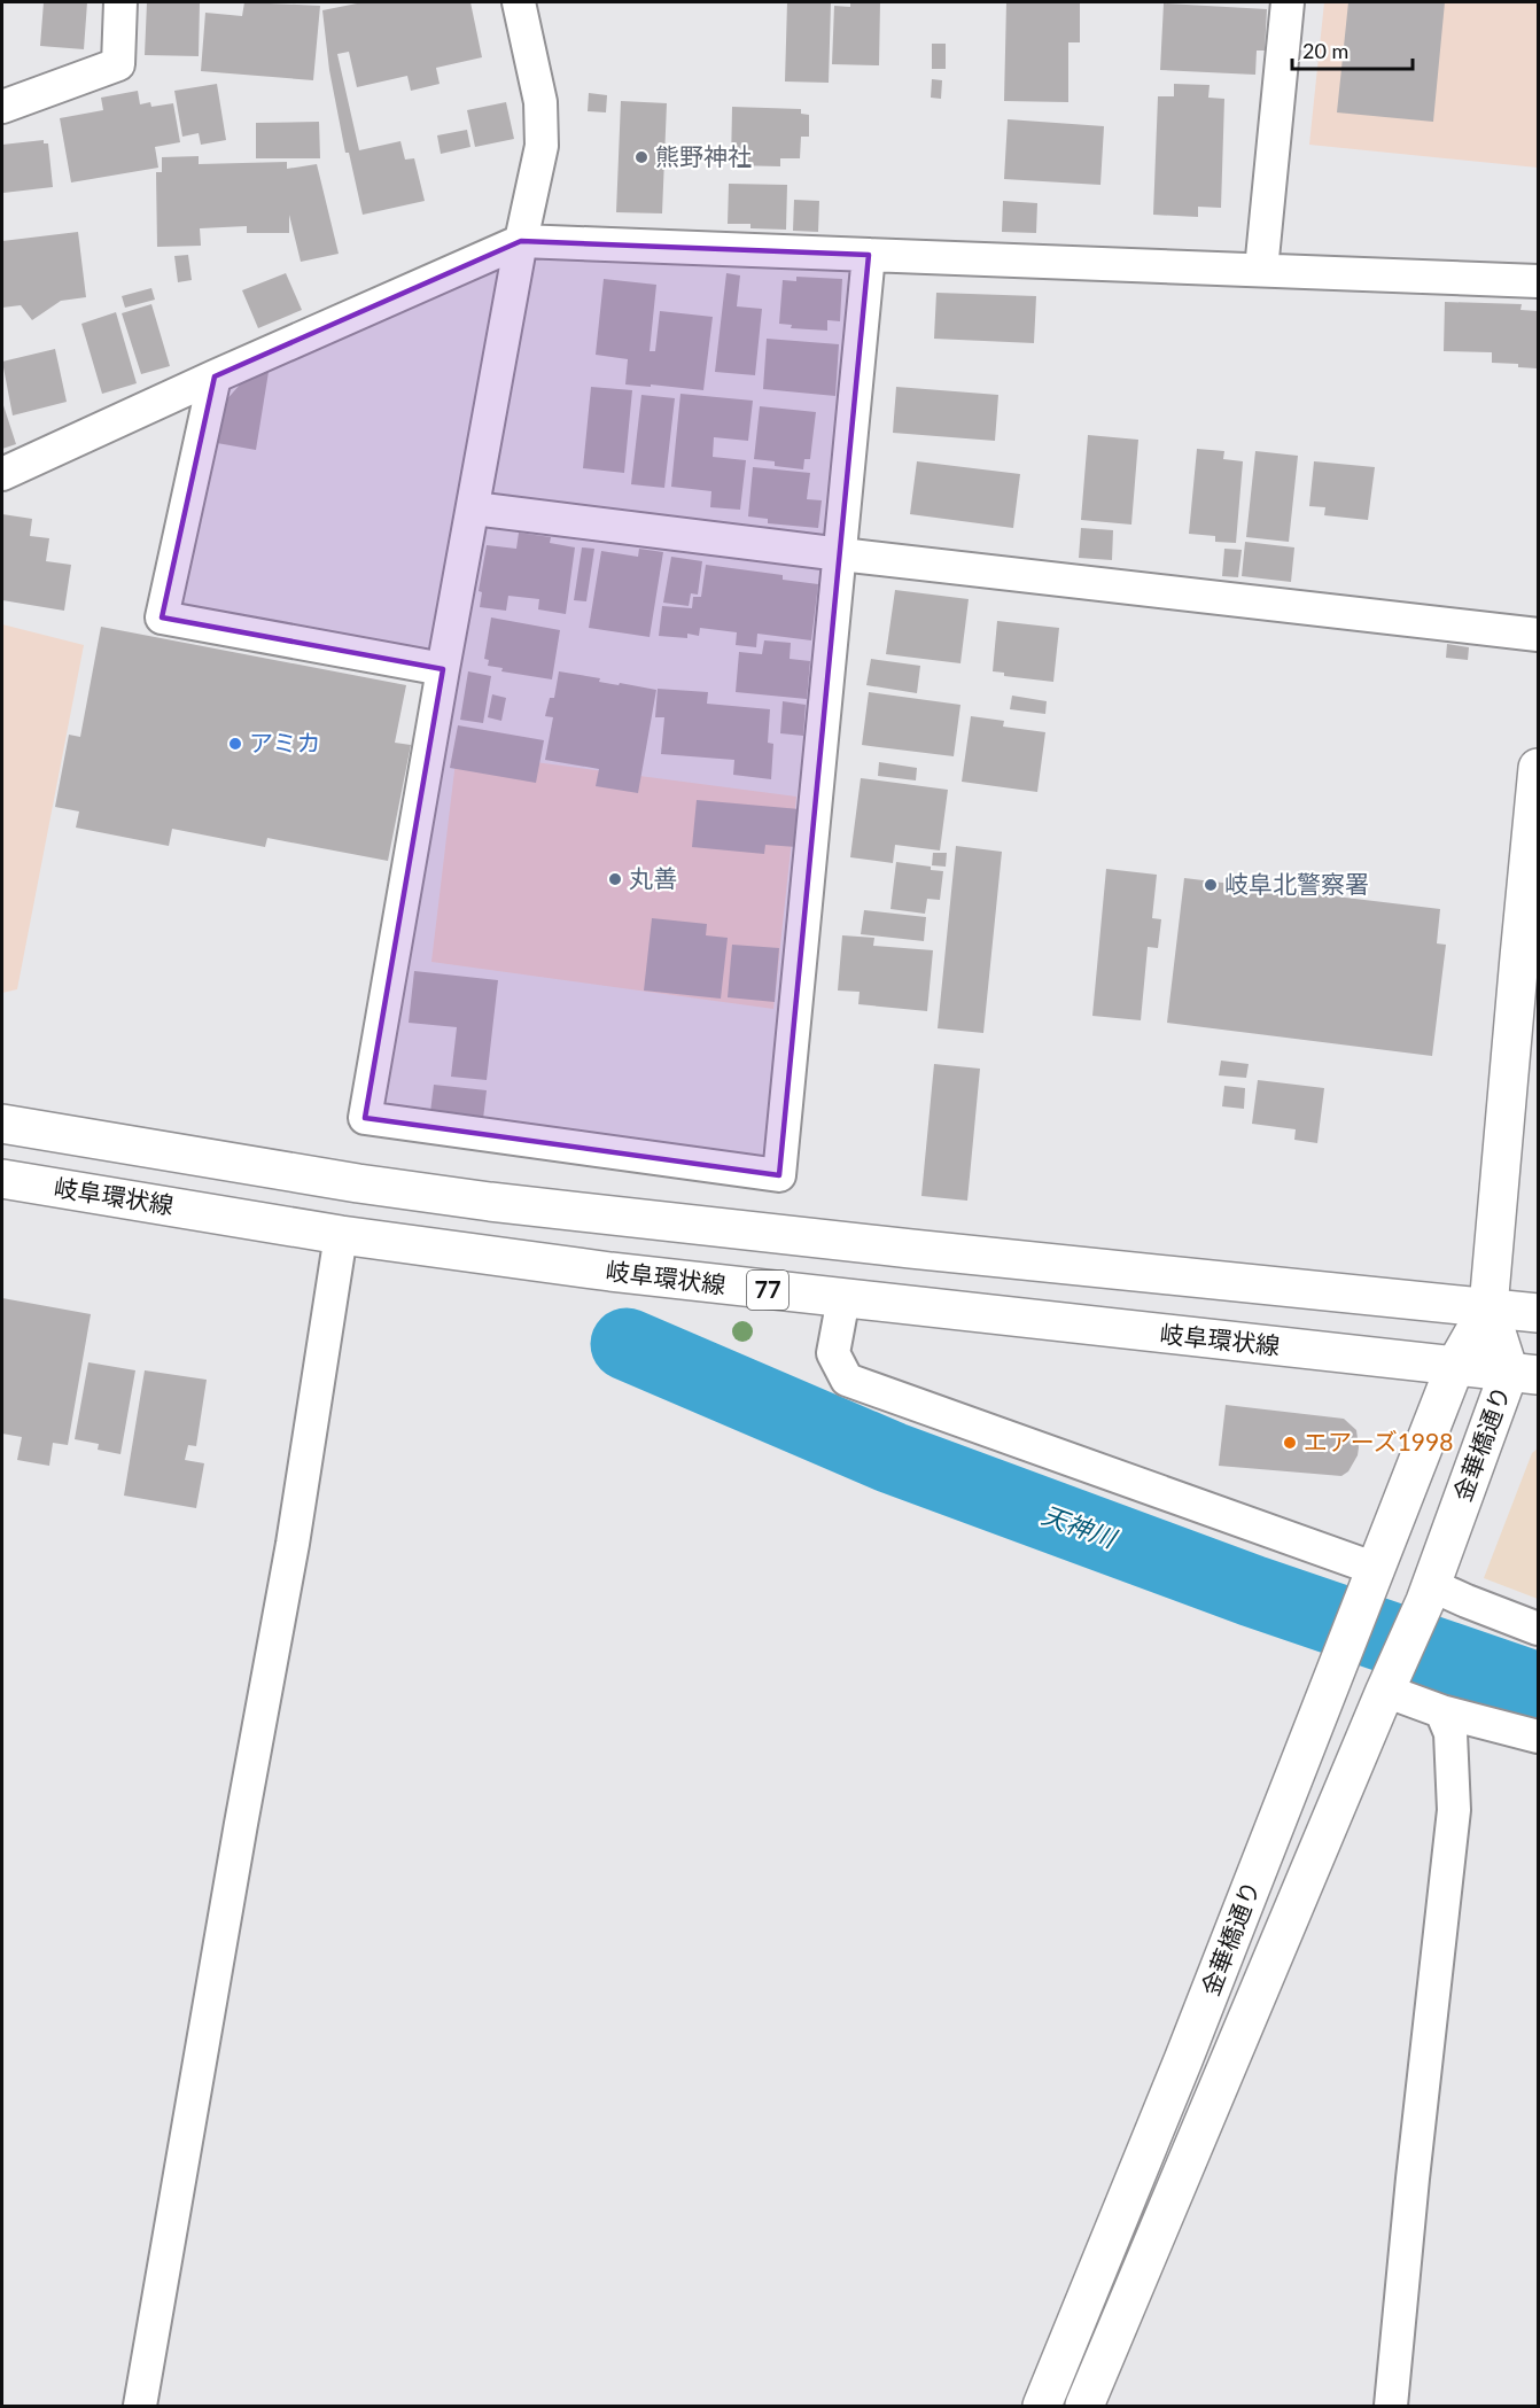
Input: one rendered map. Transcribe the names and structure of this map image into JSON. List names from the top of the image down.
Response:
{
  "streets": {
    "main road": ["岐阜環状線", "77", "金華橋通り"]
  },
  "crossings": [
    ["岐阜環状線", "金華橋通り"],
    ["77", "金華橋通り"]
  ],
  "water": ["天神川"],
  "places": [
    "熊野神社",
    "アミカ",
    "丸善",
    "岐阜北警察署",
    "エアーズ1998"
  ],
  "scale_bar": "20 m"
}
